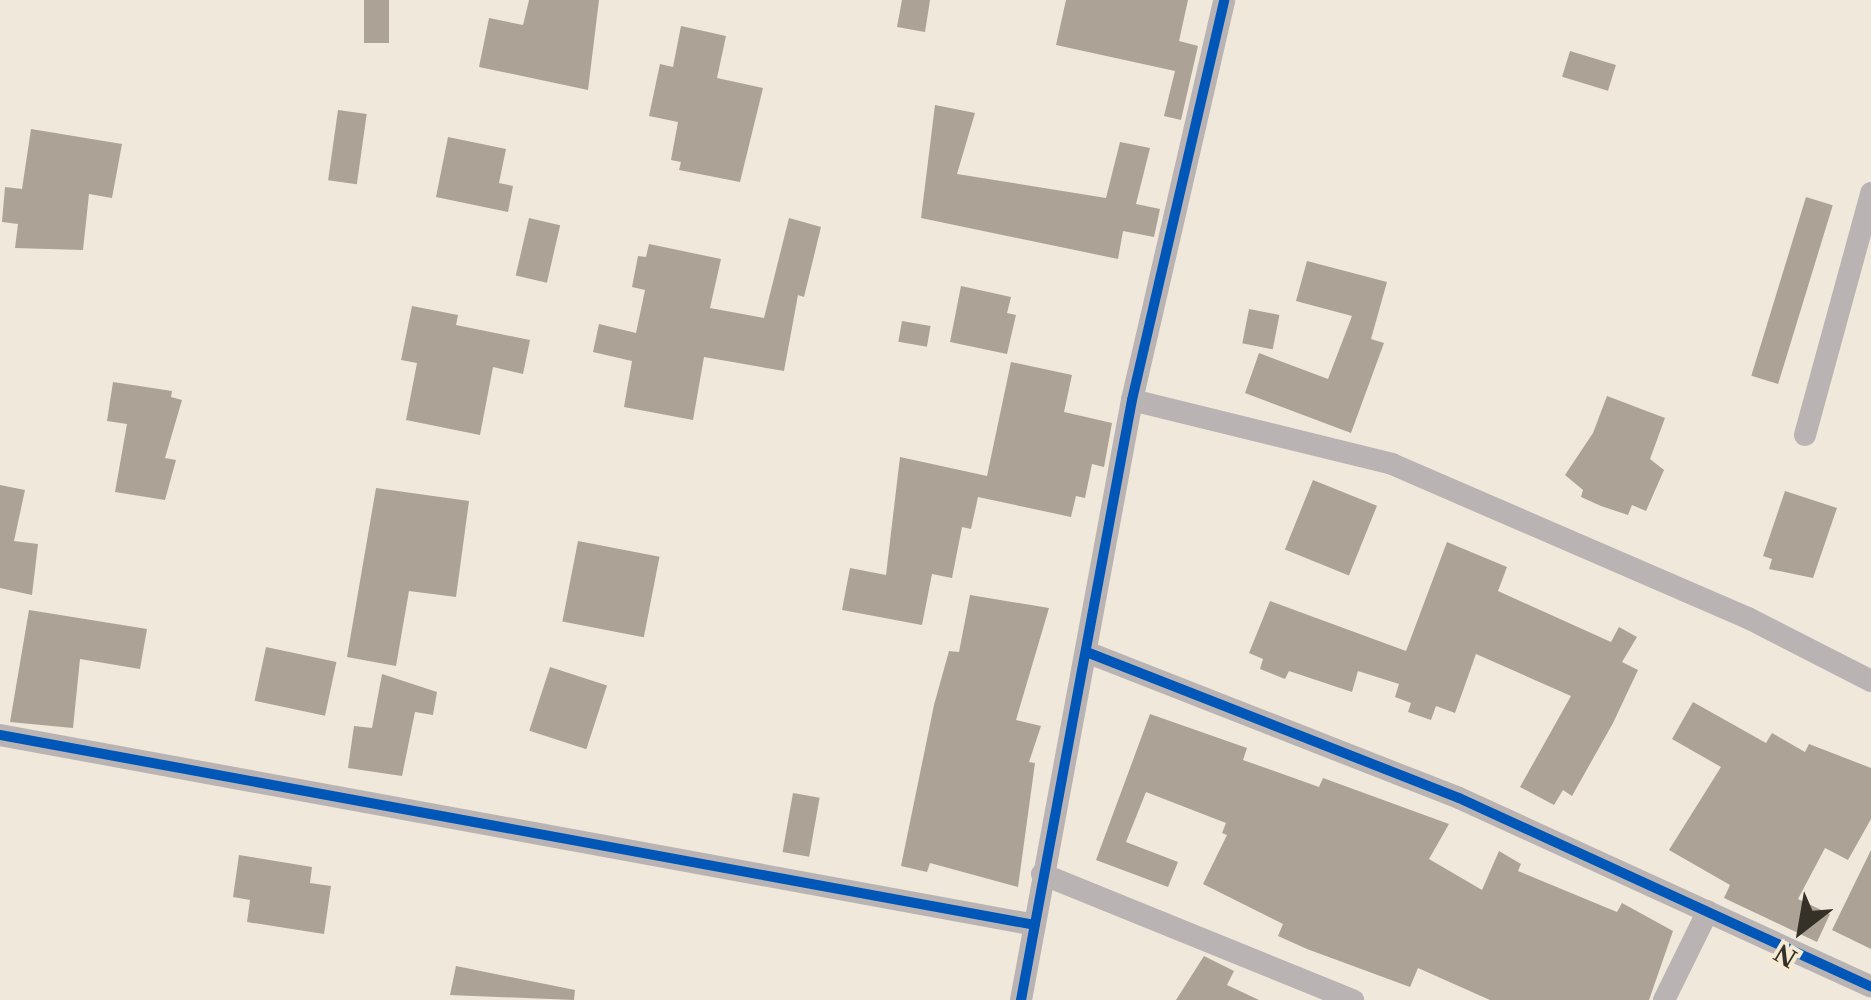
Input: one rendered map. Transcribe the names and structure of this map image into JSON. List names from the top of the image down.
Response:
{
  "north": "bottom left"
}
